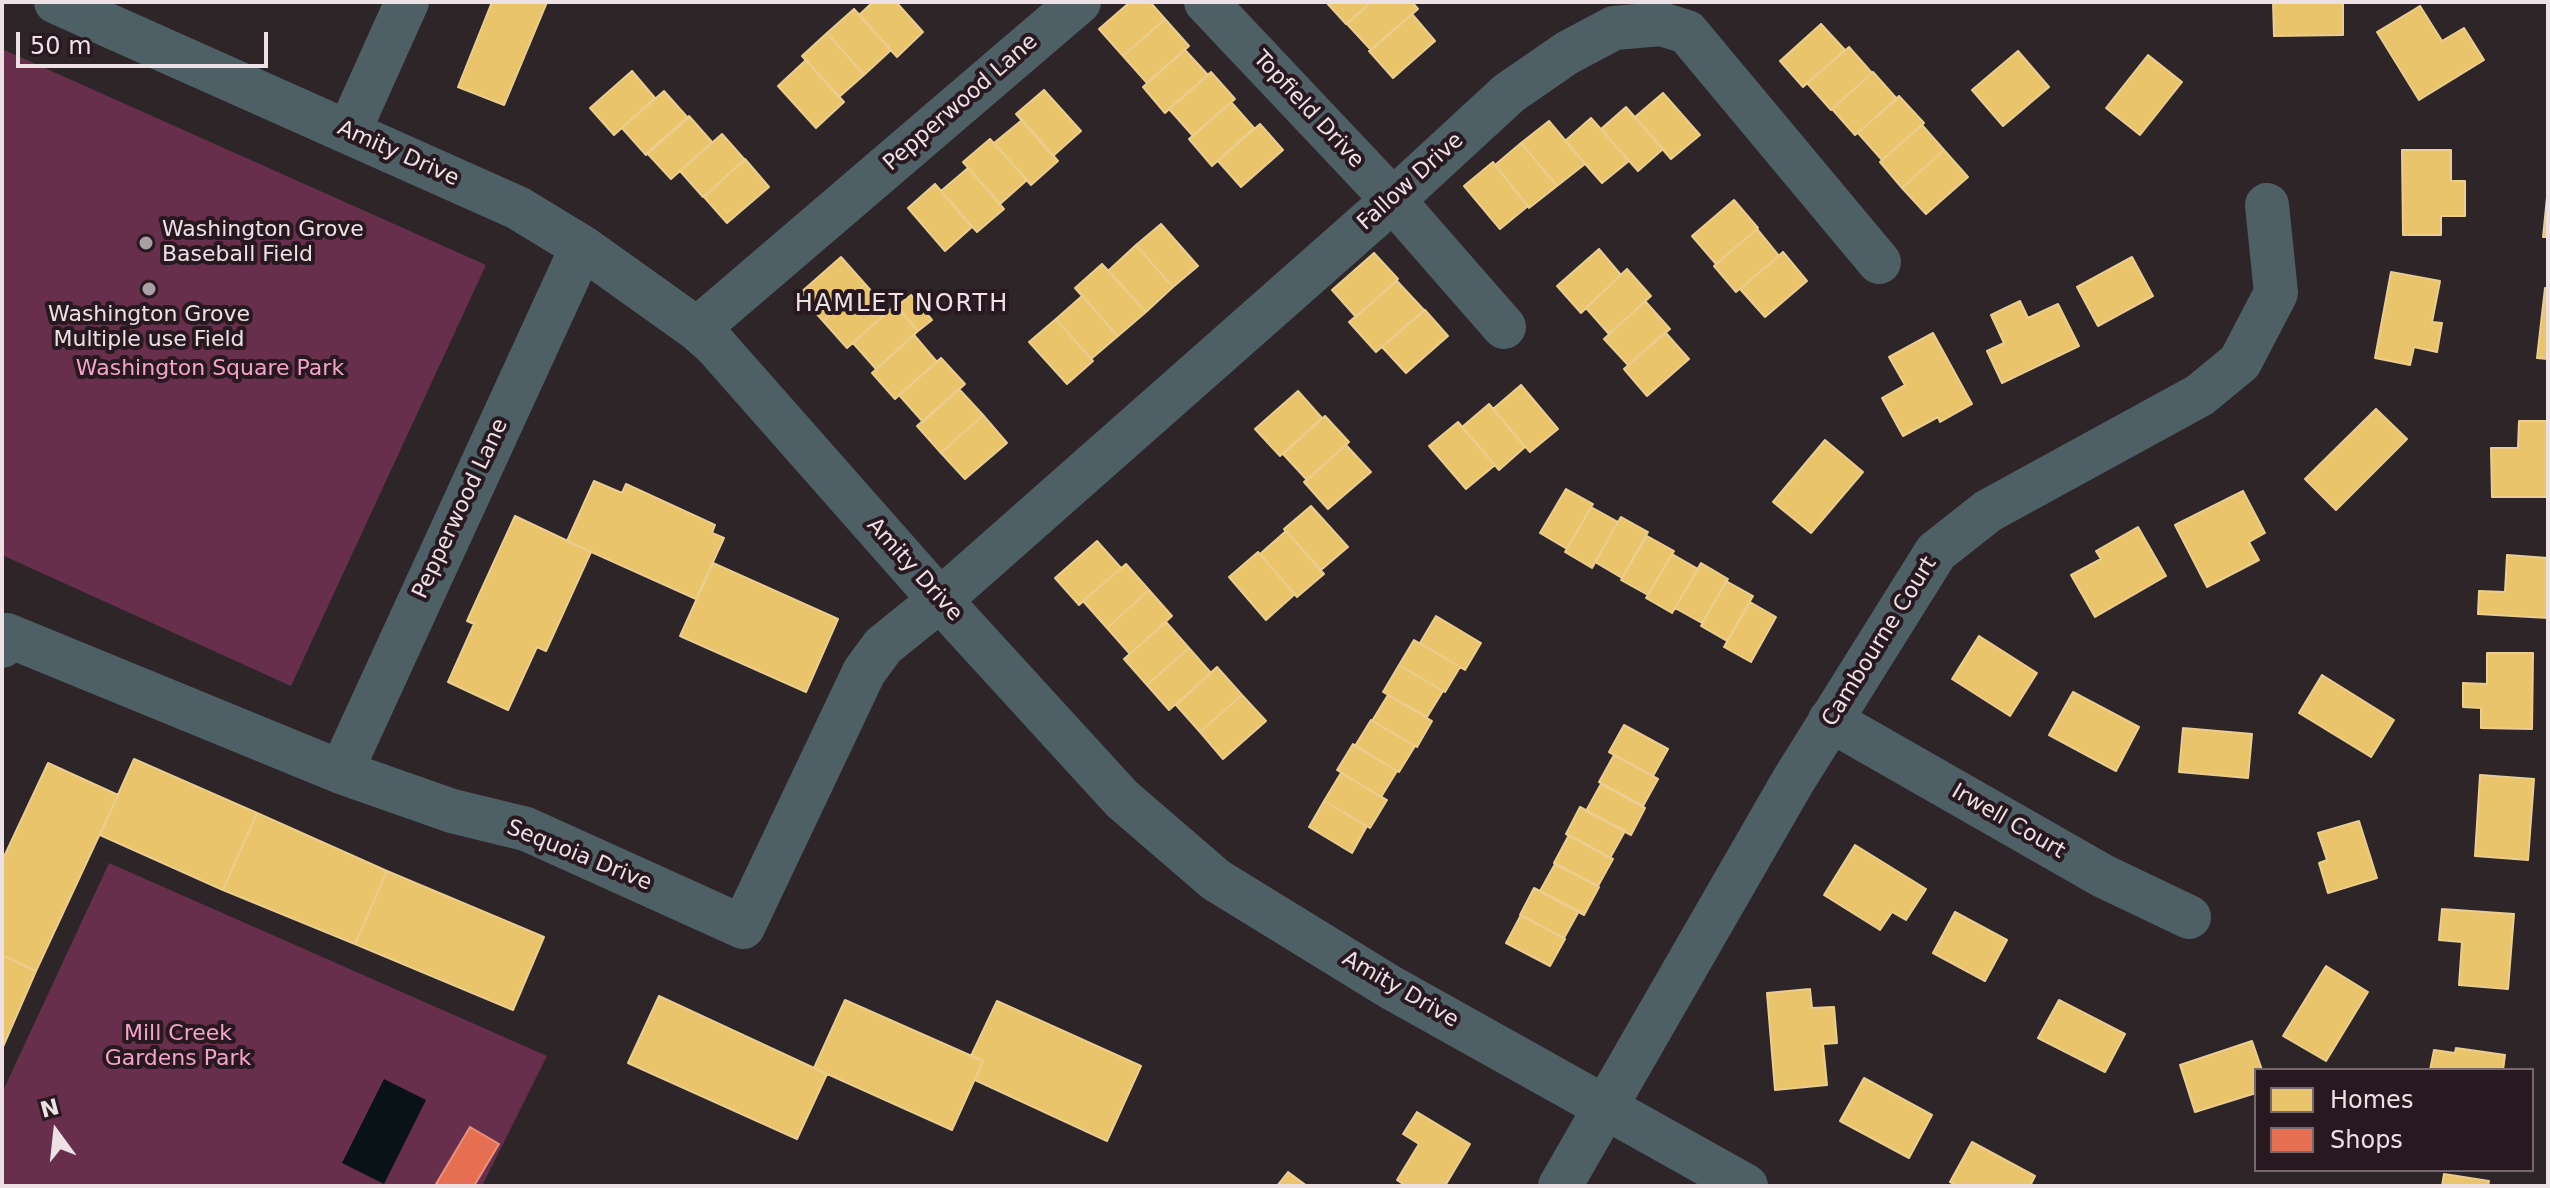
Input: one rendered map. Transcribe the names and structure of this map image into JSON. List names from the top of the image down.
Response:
{
  "streets": {
    "street": [
      "Pepperwood Lane",
      "Topfield Drive",
      "Amity Drive",
      "Fallow Drive",
      "Cambourne Court",
      "Irwell Court",
      "Sequoia Drive"
    ]
  },
  "crossings": [
    ["Pepperwood Lane", "Amity Drive"],
    ["Pepperwood Lane", "Sequoia Drive"],
    ["Topfield Drive", "Fallow Drive"],
    ["Amity Drive", "Fallow Drive"],
    ["Amity Drive", "Cambourne Court"],
    ["Amity Drive", "Sequoia Drive"],
    ["Fallow Drive", "Sequoia Drive"],
    ["Cambourne Court", "Irwell Court"]
  ],
  "districts": ["HAMLET NORTH"],
  "parks": ["Washington Square Park", "Mill Creek Gardens Park"],
  "places": ["Washington Grove Baseball Field", "Washington Grove Multiple use Field"],
  "legend": ["Homes", "Shops"],
  "scale_bar": "50 m",
  "north": "top"
}
